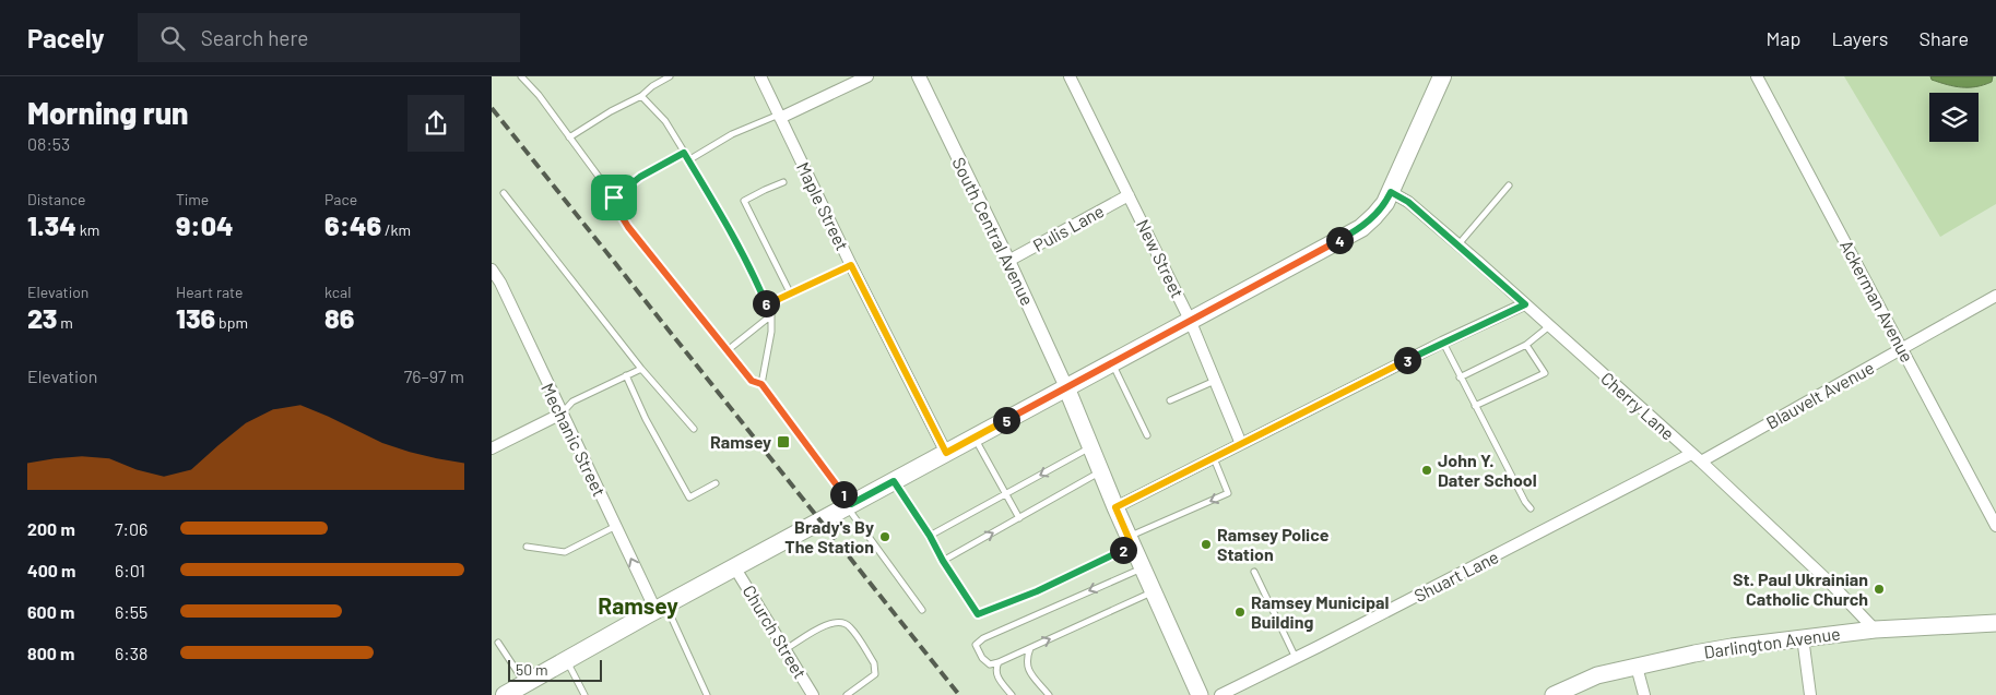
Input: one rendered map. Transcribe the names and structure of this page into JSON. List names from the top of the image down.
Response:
{
  "streets": {
    "main road": ["Darlington Avenue"],
    "street": [
      "Maple Street",
      "Pulis Lane",
      "South Central Avenue",
      "New Street",
      "Ackerman Avenue",
      "Blauvelt Avenue",
      "Cherry Lane",
      "Mechanic Street",
      "Shuart Lane",
      "Church Street"
    ]
  },
  "crossings": [
    ["Pulis Lane", "South Central Avenue"],
    ["Pulis Lane", "New Street"],
    ["Ackerman Avenue", "Blauvelt Avenue"],
    ["Blauvelt Avenue", "Cherry Lane"],
    ["Cherry Lane", "Shuart Lane"],
    ["Cherry Lane", "Darlington Avenue"]
  ],
  "districts": ["Ramsey"],
  "places": {
    "transit": ["Ramsey"],
    "other": [
      "John Y. Dater School",
      "Brady's By The Station",
      "Ramsey Police Station",
      "St. Paul Ukrainian Catholic Church",
      "Ramsey Municipal Building"
    ]
  },
  "scale_bar": "50 m",
  "page": {
    "header": "Pacely",
    "search": "Search here",
    "nav": ["Map", "Layers", "Share"],
    "heading": ["Morning run", "08:53"],
    "stats": [
      ["Distance", "1.34 km"],
      ["Time", "9:04"],
      ["Pace", "6:46 /km"],
      ["Elevation", "23 m"],
      ["Heart rate", "136 bpm"],
      ["kcal", "86"]
    ],
    "pins": [
      "4",
      "6",
      "3",
      "5",
      "1",
      "2"
    ],
    "chart": ["Elevation", "76–97 m"],
    "list": [
      {
        "name": "200 m",
        "note": "7:06"
      },
      {
        "name": "400 m",
        "note": "6:01"
      },
      {
        "name": "600 m",
        "note": "6:55"
      },
      {
        "name": "800 m",
        "note": "6:38"
      }
    ],
    "scale": "50 m"
  }
}
